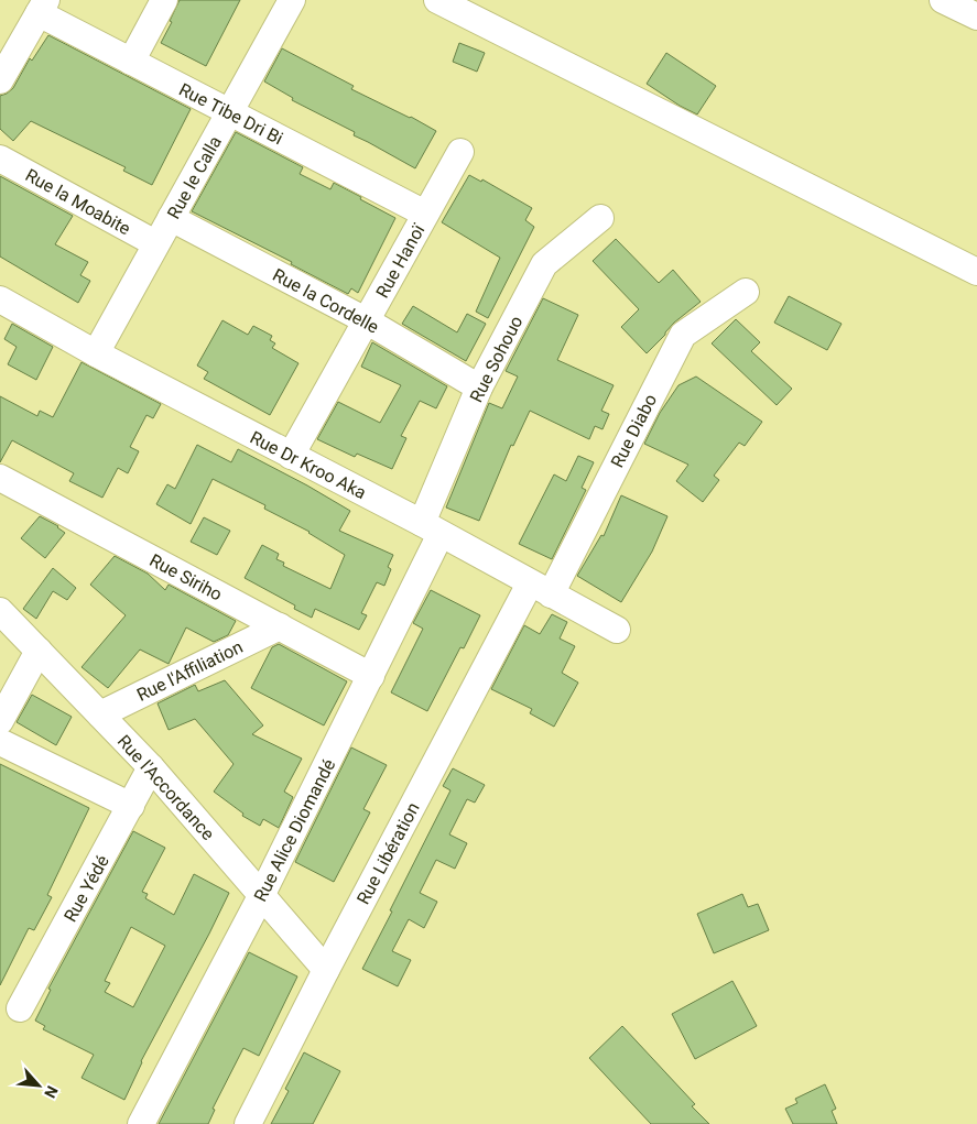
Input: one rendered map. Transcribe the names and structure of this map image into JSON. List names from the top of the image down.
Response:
{
  "streets": {
    "street": [
      "Rue Tibe Dri Bi",
      "Rue le Calla",
      "Rue la Moabite",
      "Rue Hanoï",
      "Rue la Cordelle",
      "Rue Sohouo",
      "Rue Diabo",
      "Rue Dr Kroo Aka",
      "Rue Siriho",
      "Rue l'Affiliation",
      "Rue l'Accordance",
      "Rue Alice Diomandé",
      "Rue Libération",
      "Rue Yédé"
    ]
  },
  "crossings": [
    ["Rue Tibe Dri Bi", "Rue le Calla"],
    ["Rue Tibe Dri Bi", "Rue Hanoï"],
    ["Rue le Calla", "Rue la Moabite"],
    ["Rue le Calla", "Rue la Cordelle"],
    ["Rue le Calla", "Rue Dr Kroo Aka"],
    ["Rue Hanoï", "Rue la Cordelle"],
    ["Rue Hanoï", "Rue Dr Kroo Aka"],
    ["Rue la Cordelle", "Rue Sohouo"],
    ["Rue Sohouo", "Rue Dr Kroo Aka"],
    ["Rue Sohouo", "Rue Alice Diomandé"],
    ["Rue Diabo", "Rue Dr Kroo Aka"],
    ["Rue Diabo", "Rue Libération"],
    ["Rue Dr Kroo Aka", "Rue Alice Diomandé"],
    ["Rue Dr Kroo Aka", "Rue Libération"],
    ["Rue Siriho", "Rue l'Affiliation"],
    ["Rue Siriho", "Rue Alice Diomandé"],
    ["Rue l'Affiliation", "Rue l'Accordance"],
    ["Rue l'Accordance", "Rue Alice Diomandé"],
    ["Rue l'Accordance", "Rue Libération"],
    ["Rue l'Accordance", "Rue Yédé"]
  ],
  "north": "bottom right"
}
